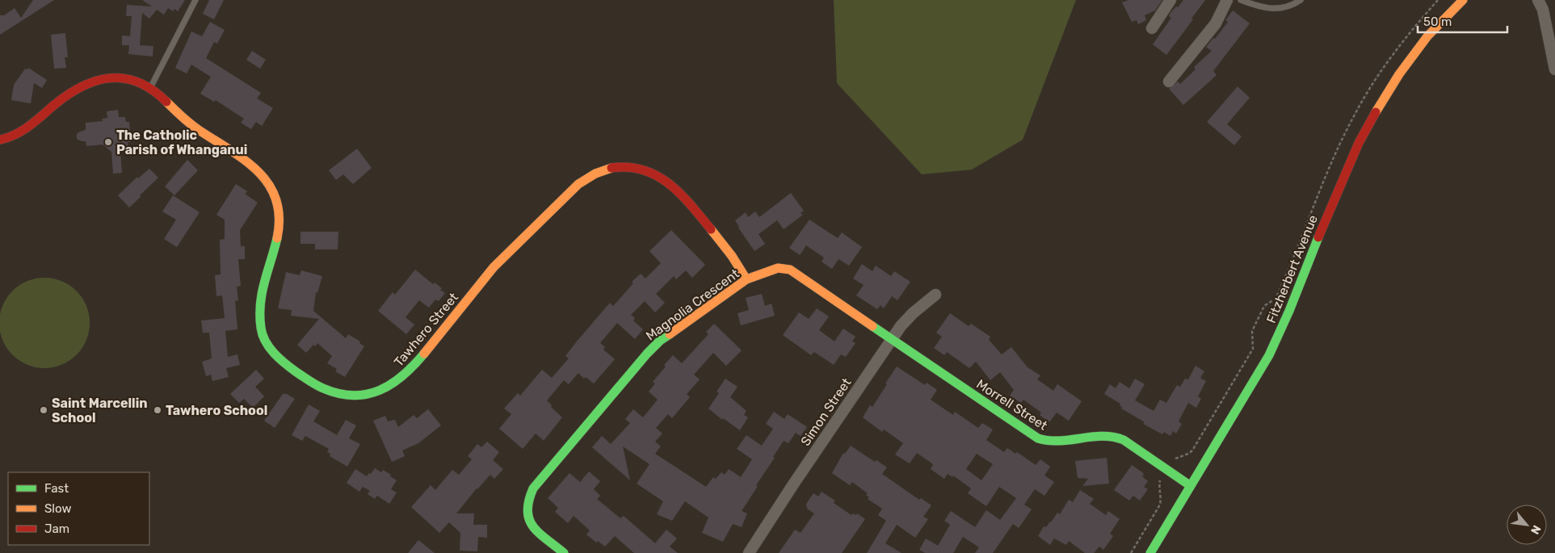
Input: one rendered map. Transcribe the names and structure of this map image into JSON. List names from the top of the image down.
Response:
{
  "streets": {
    "street": [
      "Fitzherbert Avenue",
      "Magnolia Crescent",
      "Tawhero Street",
      "Morrell Street",
      "Simon Street"
    ]
  },
  "crossings": [
    ["Fitzherbert Avenue", "Morrell Street"],
    ["Magnolia Crescent", "Tawhero Street"],
    ["Magnolia Crescent", "Morrell Street"],
    ["Magnolia Crescent", "Simon Street"],
    ["Morrell Street", "Simon Street"]
  ],
  "places": ["The Catholic Parish of Whanganui", "Saint Marcellin School", "Tawhero School"],
  "legend": ["Fast", "Slow", "Jam"],
  "scale_bar": "50 m",
  "north": "bottom right"
}
